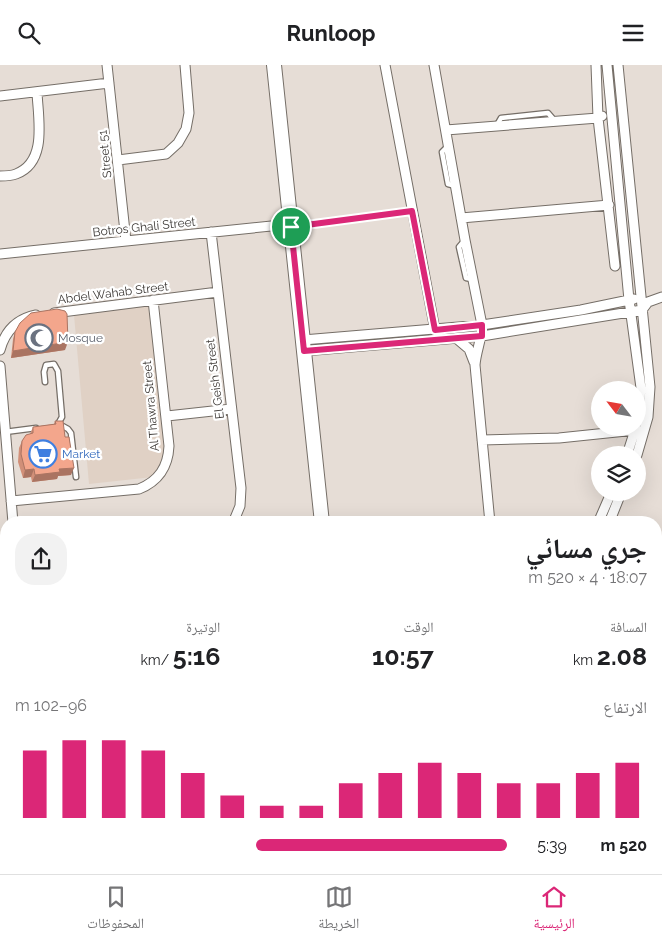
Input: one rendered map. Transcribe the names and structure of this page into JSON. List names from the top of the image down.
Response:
{
  "streets": {
    "street": [
      "Street 51",
      "Botros Ghali Street",
      "Abdel Wahab Street",
      "El Geish Street",
      "Al Thawra Street"
    ]
  },
  "crossings": [
    ["Street 51", "Botros Ghali Street"],
    ["Botros Ghali Street", "El Geish Street"],
    ["Abdel Wahab Street", "El Geish Street"],
    ["Abdel Wahab Street", "Al Thawra Street"]
  ],
  "places": {
    "mosque": ["Mosque"],
    "supermarket": ["Market"]
  },
  "north": "top left",
  "page": {
    "header": "Runloop",
    "heading": ["جري مسائي", "18:07 · 4 × 520 m"],
    "stats": [
      ["المسافة", "2.08 km"],
      ["الوقت", "10:57"],
      ["الوتيرة", "5:16 /km"]
    ],
    "chart": ["الارتفاع", "96–102 m"],
    "list": [
      {
        "name": "520 m",
        "note": "5:39"
      }
    ],
    "tabs": ["الرئيسية", "الخريطة", "المحفوظات"]
  }
}
